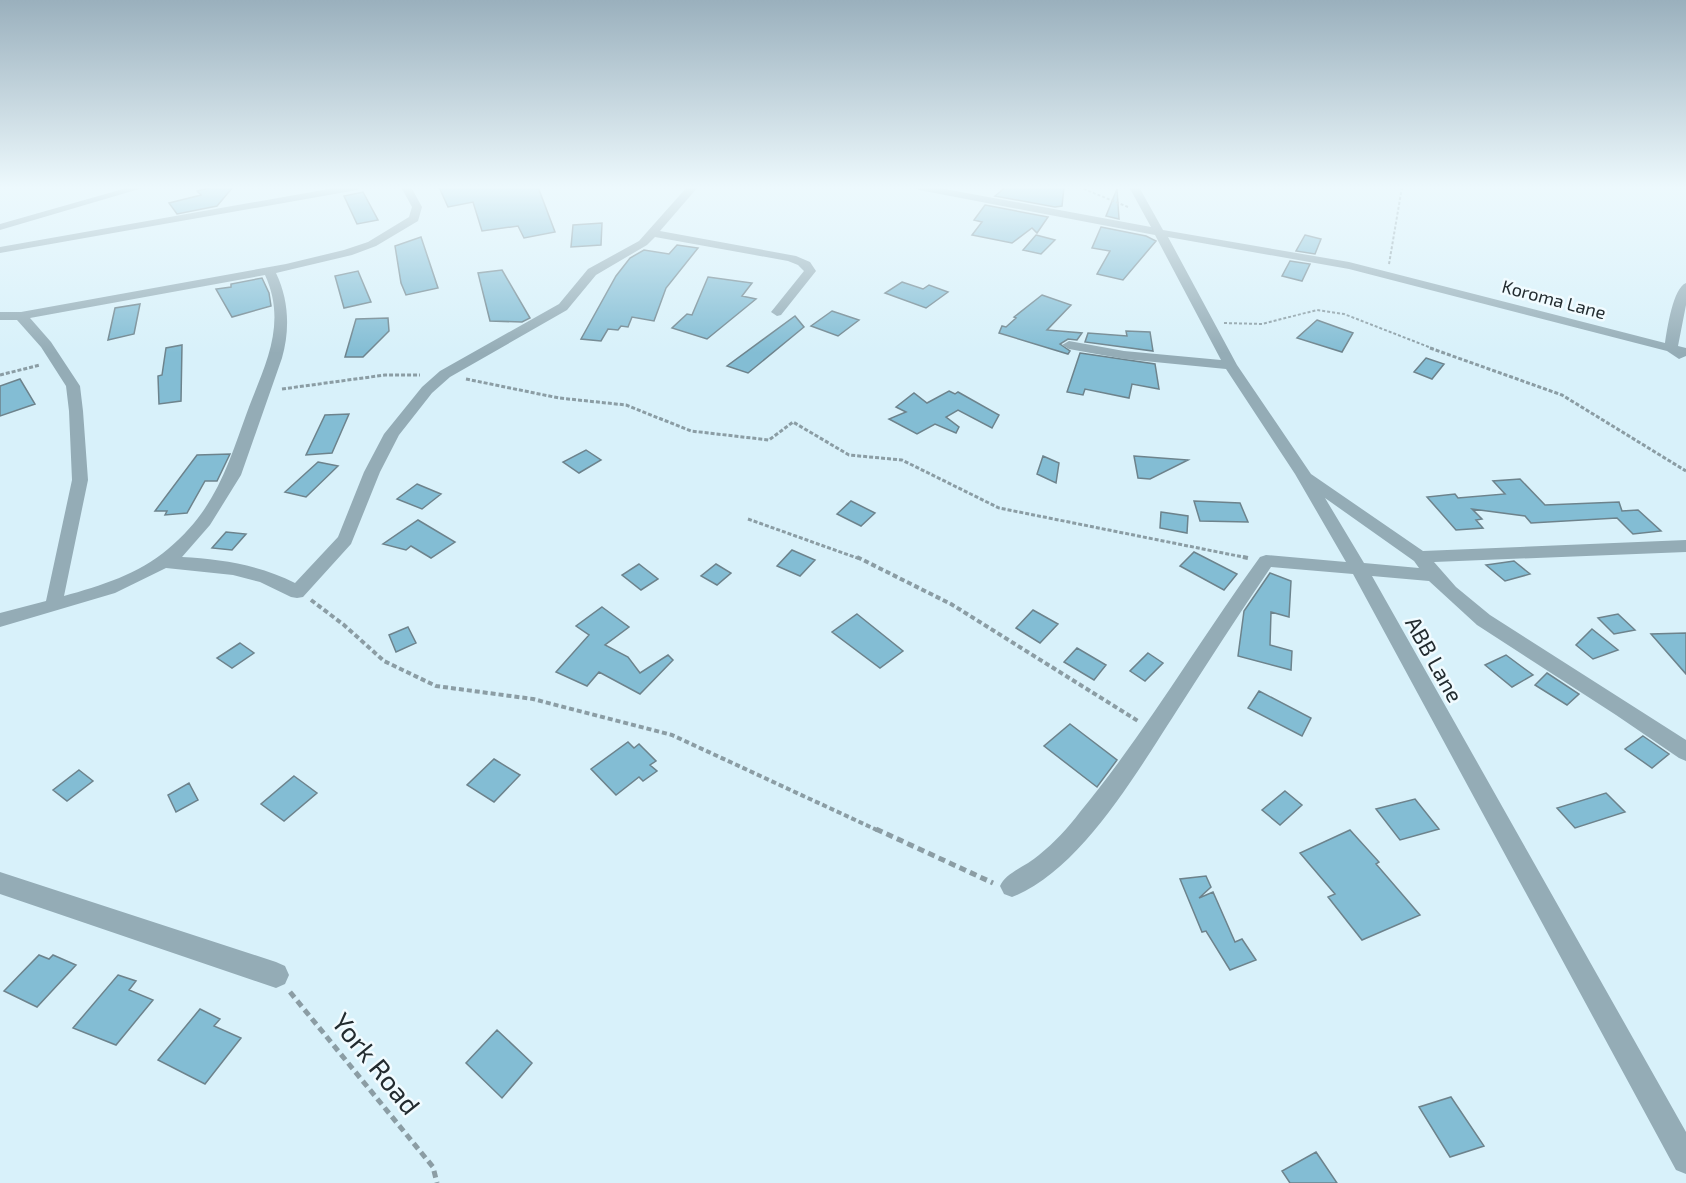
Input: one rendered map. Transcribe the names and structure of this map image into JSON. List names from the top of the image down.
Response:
{
  "streets": {
    "street": ["Koroma Lane", "ABB Lane"],
    "path": ["York Road"]
  }
}
